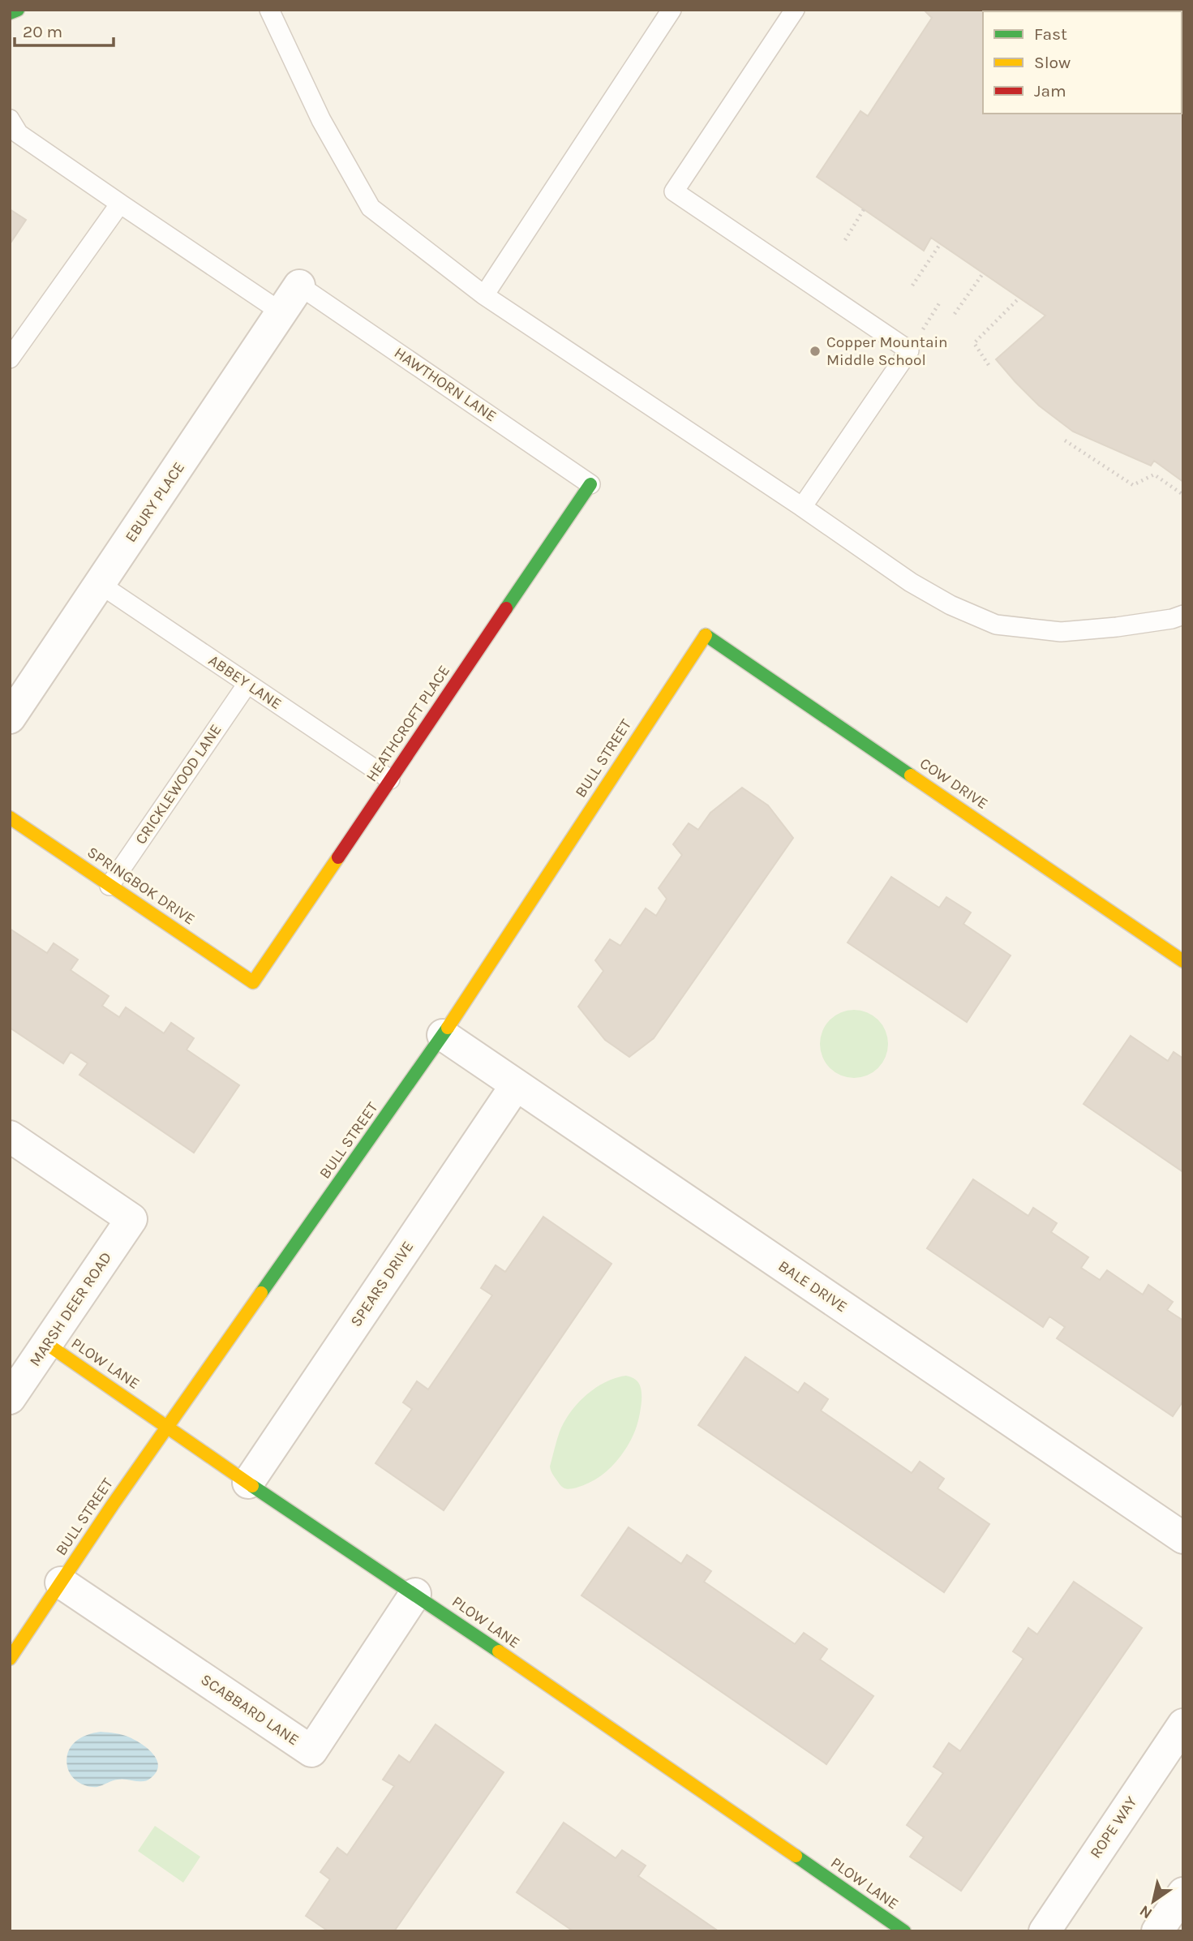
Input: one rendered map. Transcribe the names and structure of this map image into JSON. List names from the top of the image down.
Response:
{
  "streets": {
    "street": [
      "EBURY PLACE",
      "HEATHCROFT PLACE",
      "BULL STREET",
      "COW DRIVE",
      "SPRINGBOK DRIVE",
      "SPEARS DRIVE",
      "BALE DRIVE",
      "MARSH DEER ROAD",
      "PLOW LANE",
      "SCABBARD LANE",
      "ROPE WAY"
    ],
    "lane": ["HAWTHORN LANE", "ABBEY LANE", "CRICKLEWOOD LANE"]
  },
  "crossings": [
    ["HAWTHORN LANE", "EBURY PLACE"],
    ["HAWTHORN LANE", "HEATHCROFT PLACE"],
    ["EBURY PLACE", "ABBEY LANE"],
    ["ABBEY LANE", "HEATHCROFT PLACE"],
    ["ABBEY LANE", "CRICKLEWOOD LANE"],
    ["HEATHCROFT PLACE", "SPRINGBOK DRIVE"],
    ["BULL STREET", "COW DRIVE"],
    ["BULL STREET", "BALE DRIVE"],
    ["BULL STREET", "PLOW LANE"],
    ["BULL STREET", "SCABBARD LANE"],
    ["CRICKLEWOOD LANE", "SPRINGBOK DRIVE"],
    ["SPEARS DRIVE", "BALE DRIVE"],
    ["SPEARS DRIVE", "PLOW LANE"],
    ["MARSH DEER ROAD", "PLOW LANE"],
    ["PLOW LANE", "SCABBARD LANE"]
  ],
  "places": ["Copper Mountain Middle School"],
  "legend": ["Fast", "Slow", "Jam"],
  "scale_bar": "20 m",
  "north": "bottom left"
}
